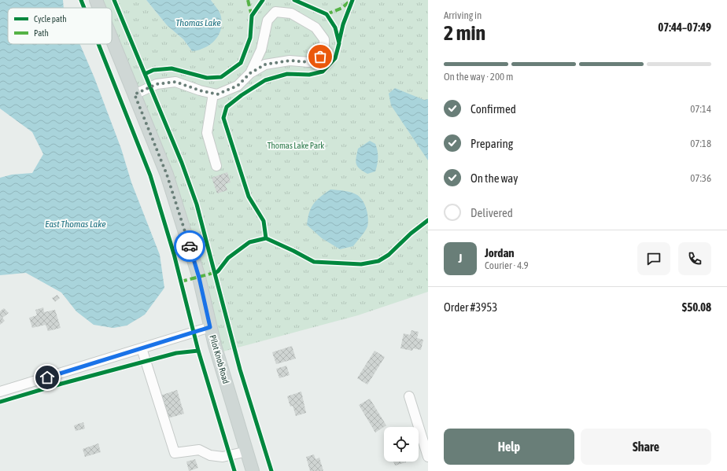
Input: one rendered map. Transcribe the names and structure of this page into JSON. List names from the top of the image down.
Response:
{
  "streets": {
    "main road": ["Pilot Knob Road"]
  },
  "water": ["Thomas Lake", "East Thomas Lake"],
  "parks": ["Thomas Lake Park"],
  "legend": ["Cycle path", "Path"],
  "page": {
    "heading": ["2 min", "Arriving in", "07:44–07:49"],
    "panel": [
      "Jordan",
      "Courier · 4.9",
      "Order #3953",
      "$50.08"
    ],
    "bar": "On the way · 200 m",
    "list": [
      ["Confirmed", "07:14"],
      ["Preparing", "07:18"],
      ["On the way", "07:36"],
      "Delivered"
    ],
    "round": "J",
    "buttons": ["Help", "Share"]
  }
}
